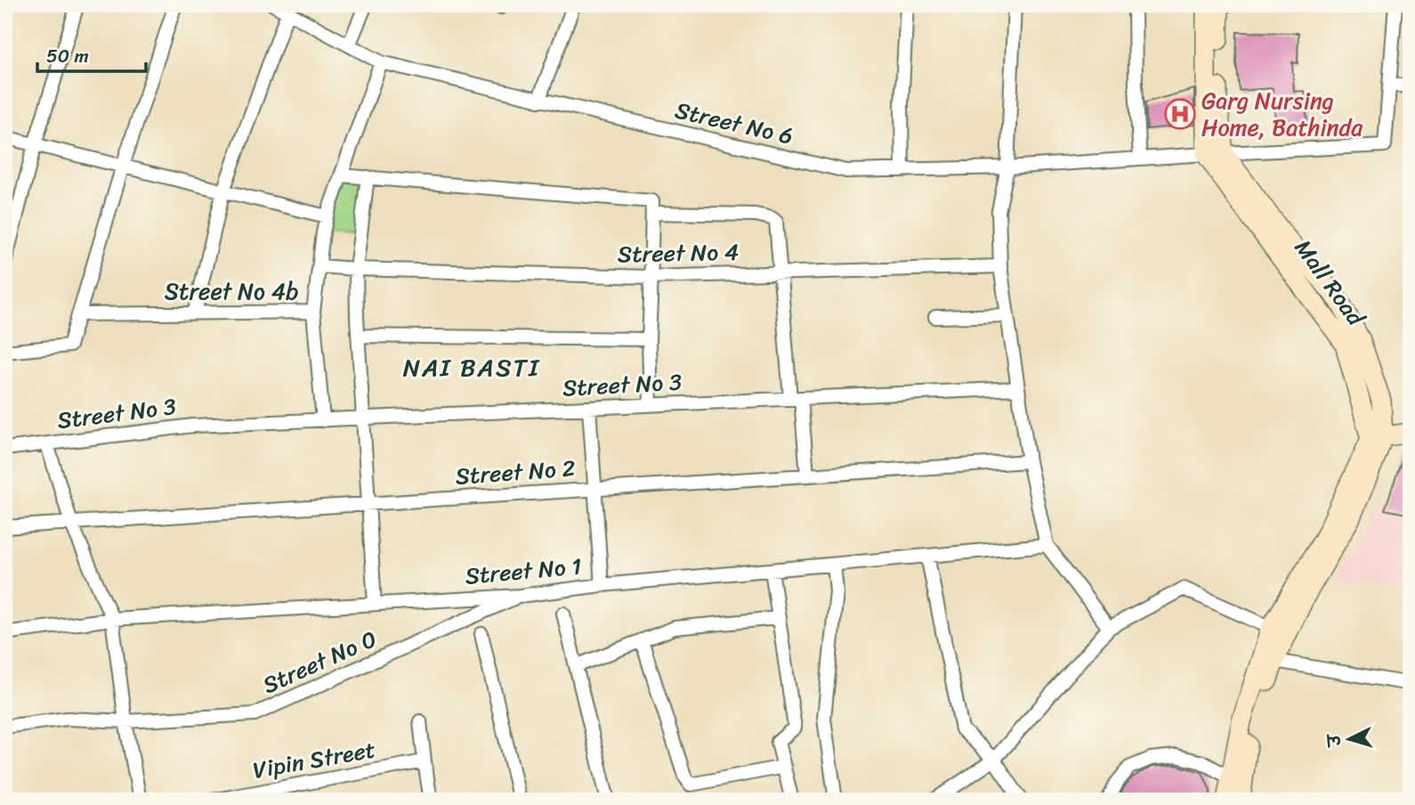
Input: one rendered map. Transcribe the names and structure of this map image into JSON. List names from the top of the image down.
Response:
{
  "streets": {
    "main road": ["Mall Road"],
    "street": [
      "Street No 6",
      "Street No 4",
      "Street No 4b",
      "Street No 3",
      "Street No 2",
      "Street No 1",
      "Street No 0",
      "Vipin Street"
    ]
  },
  "crossings": [
    ["Street No 6", "Mall Road"],
    ["Street No 4b", "Street No 3"],
    ["Street No 1", "Street No 0"]
  ],
  "districts": ["NAI BASTI"],
  "places": {
    "hospital": ["Garg Nursing Home, Bathinda"]
  },
  "scale_bar": "50 m",
  "north": "left"
}
